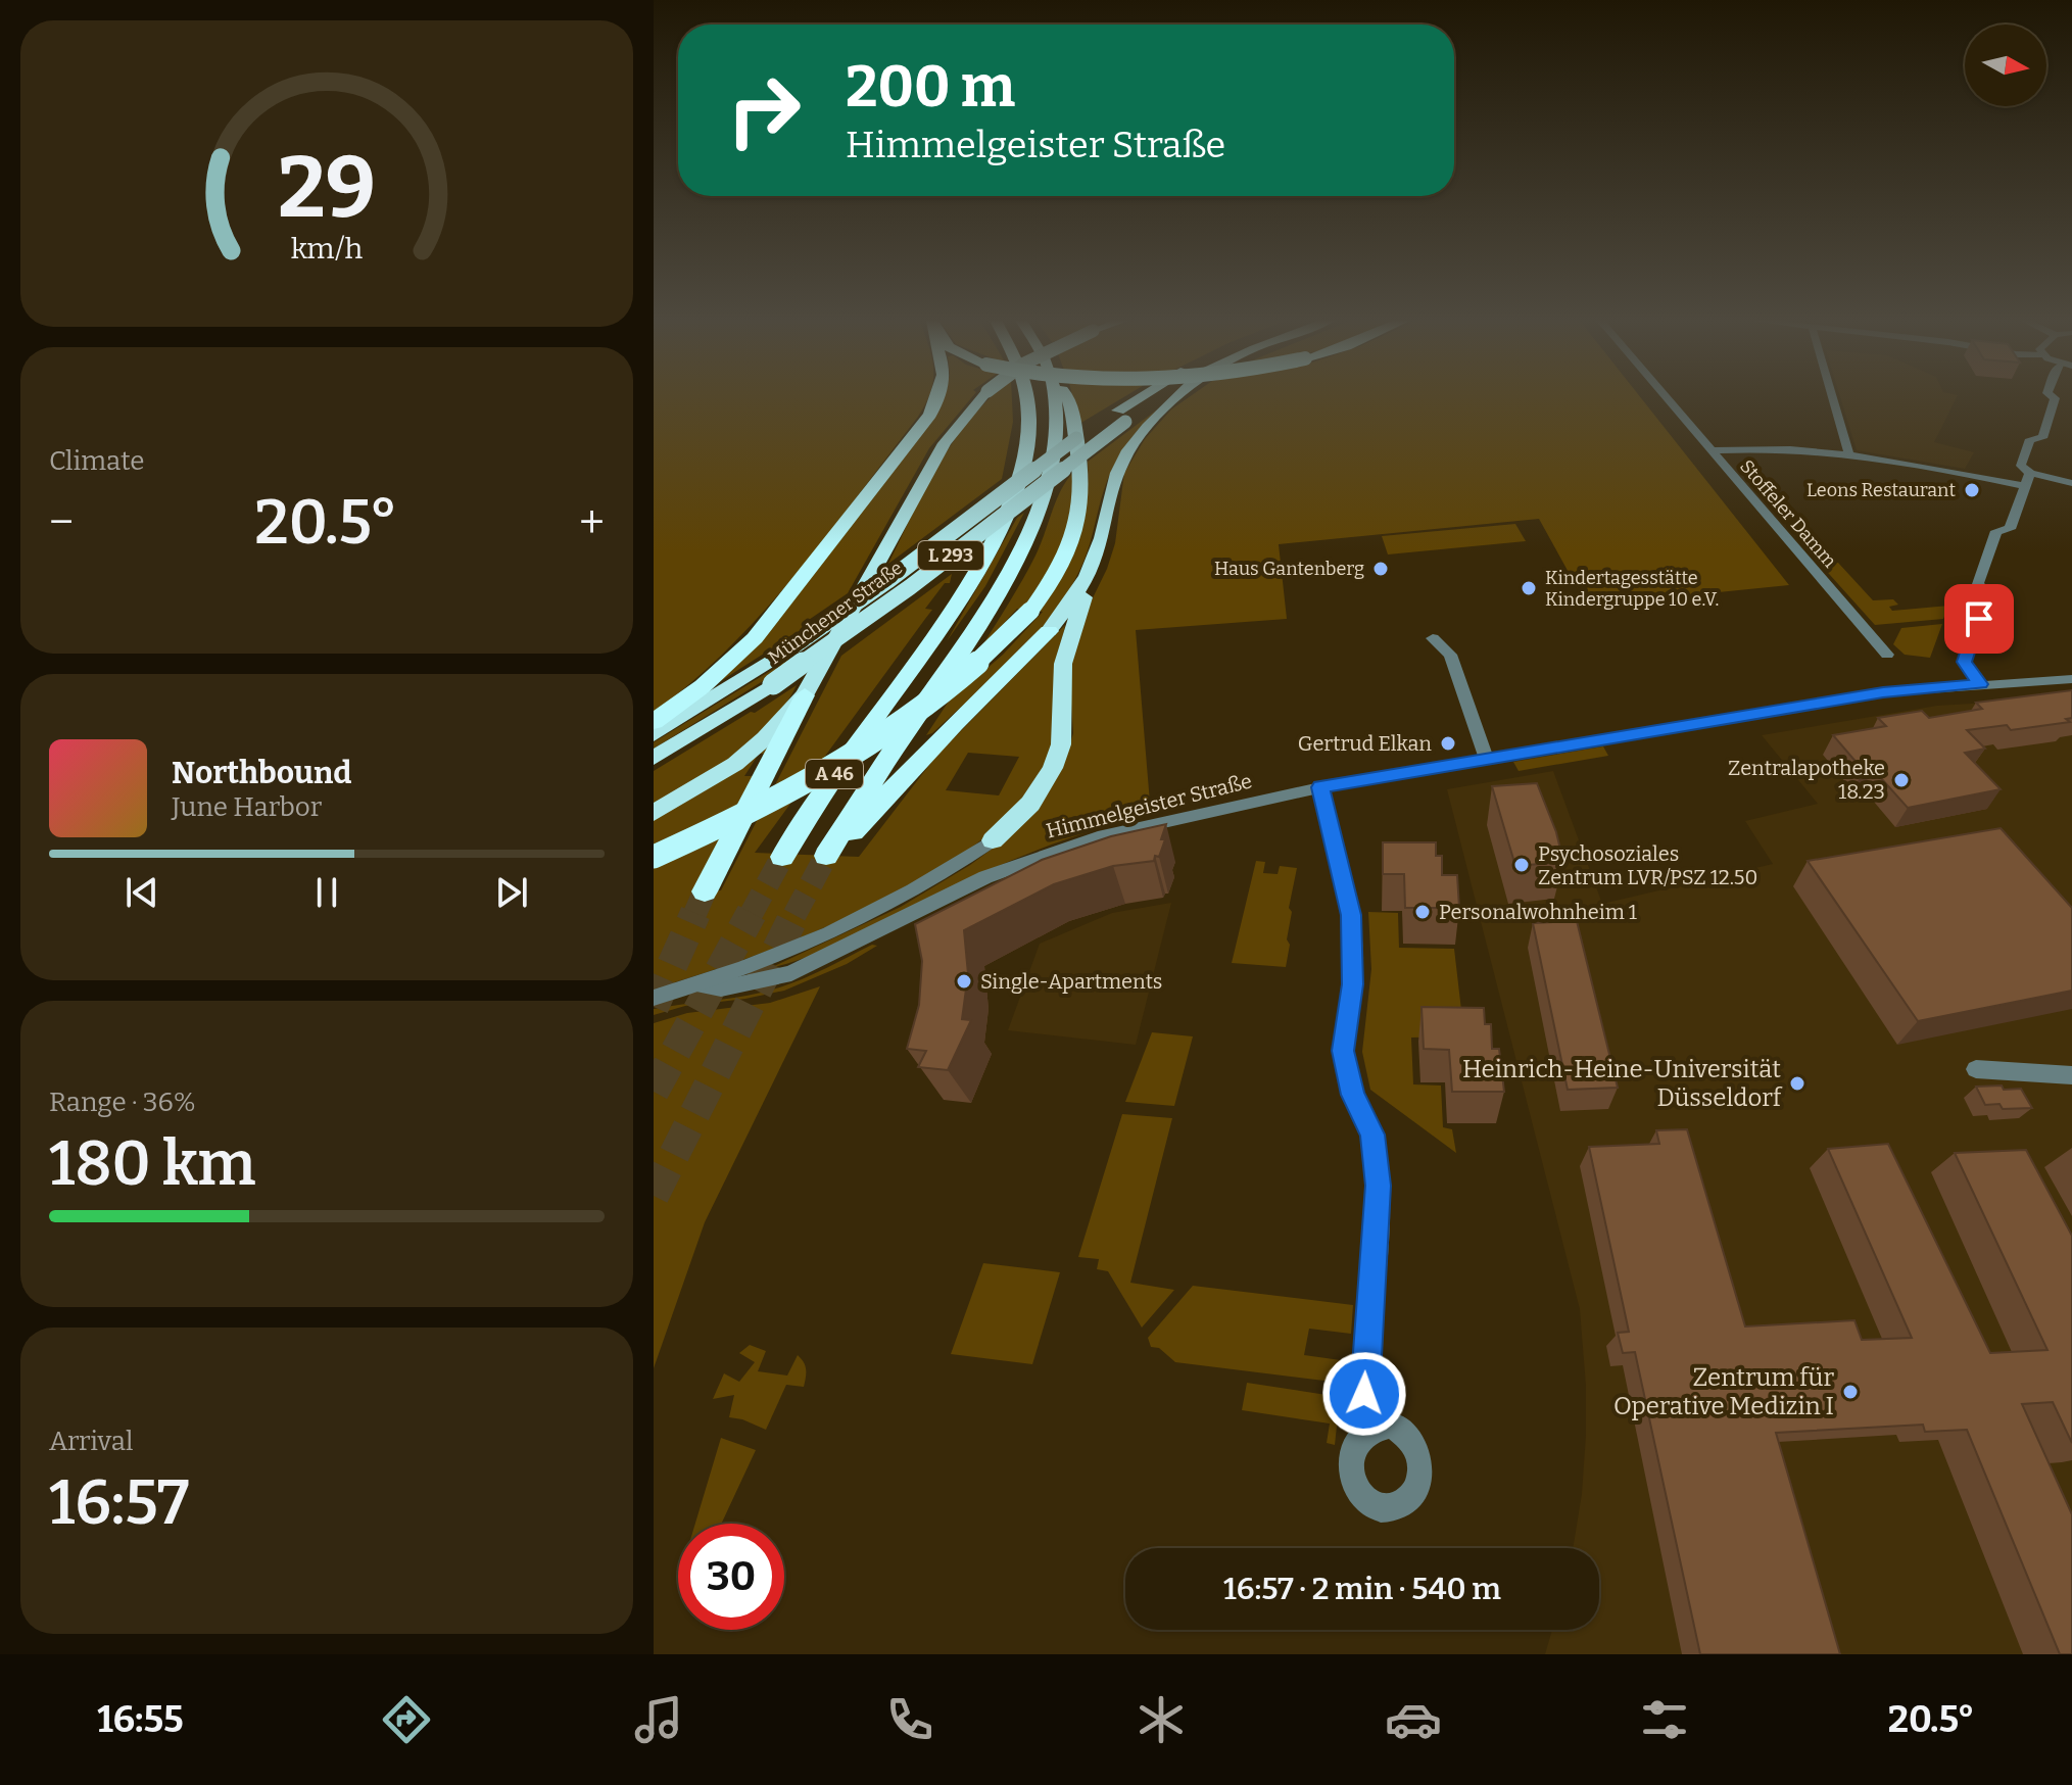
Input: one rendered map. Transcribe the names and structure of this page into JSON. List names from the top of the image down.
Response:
{
  "streets": {
    "highway": ["L 293", "Münchener Straße", "A 46"],
    "street": ["Stoffeler Damm", "Himmelgeister Straße"]
  },
  "places": [
    "Leons Restaurant",
    "Haus Gantenberg",
    "Kindertagesstätte Kindergruppe 10 e.V.",
    "Gertrud Elkan",
    "Zentralapotheke 18.23",
    "Psychosoziales Zentrum LVR/PSZ 12.50",
    "Personalwohnheim 1",
    "Single-Apartments",
    "Heinrich-Heine-Universität Düsseldorf",
    "Zentrum für Operative Medizin I"
  ],
  "north": "right",
  "page": {
    "turn": ["200 m", "Himmelgeister Straße"],
    "tile": [
      "Climate",
      ["Range · 36%", "180 km"],
      ["Arrival", "16:57"]
    ],
    "heat": ["−", "20.5°", "+"],
    "song": ["Northbound", "June Harbor"],
    "limit": "30",
    "trip": "16:57 · 2 min · 540 m",
    "tabs": ["16:55", "20.5°"],
    "gauge": ["29", "km/h"]
  }
}
